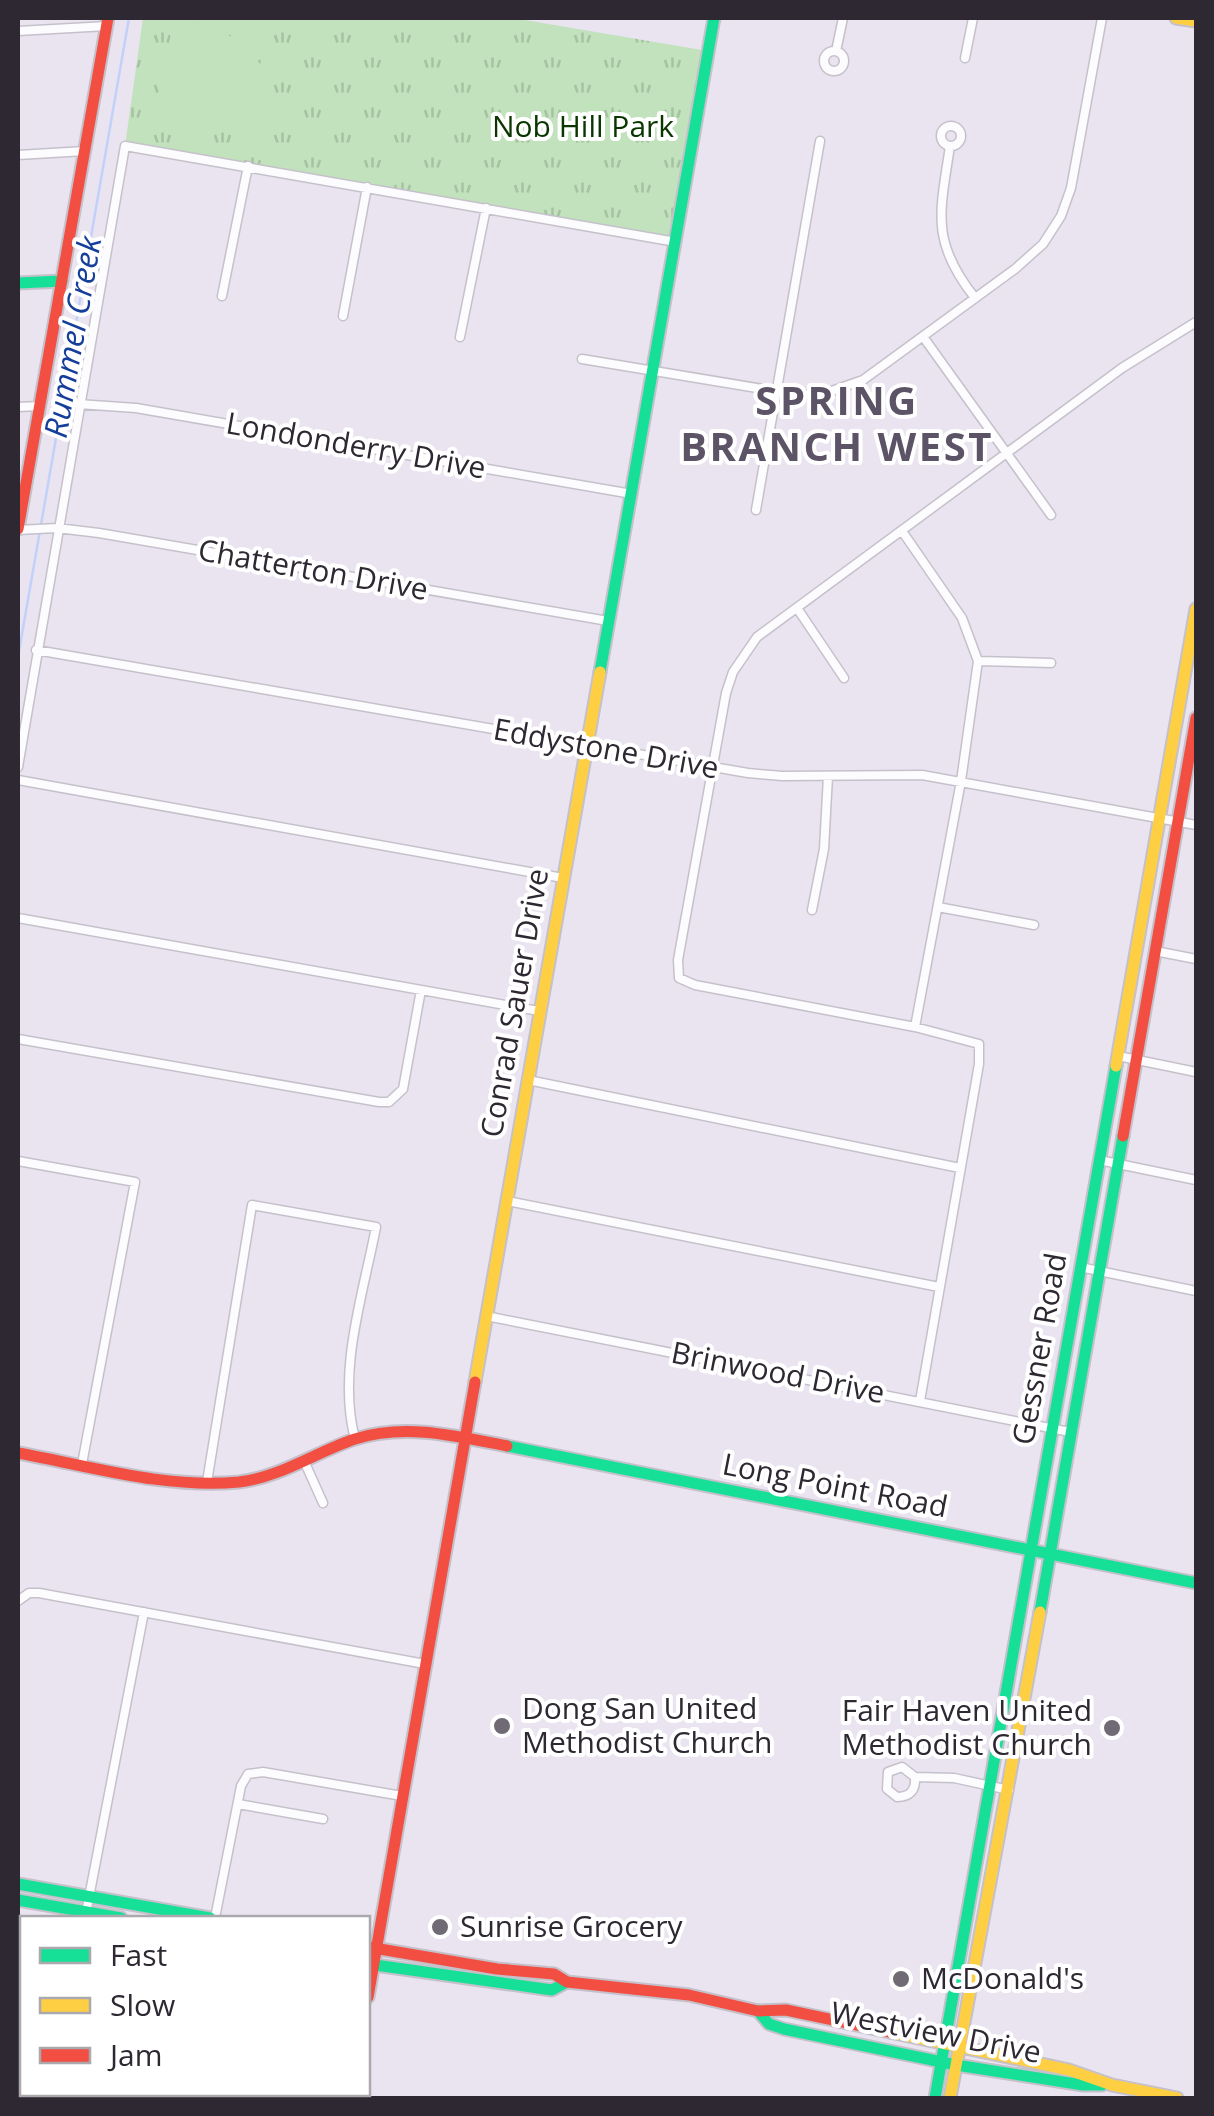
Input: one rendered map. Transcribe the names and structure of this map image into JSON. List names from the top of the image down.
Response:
{
  "streets": {
    "main road": [
      "Conrad Sauer Drive",
      "Gessner Road",
      "Long Point Road",
      "Westview Drive"
    ],
    "street": [
      "Londonderry Drive",
      "Chatterton Drive",
      "Eddystone Drive",
      "Brinwood Drive"
    ]
  },
  "crossings": [
    ["Londonderry Drive", "Conrad Sauer Drive"],
    ["Chatterton Drive", "Conrad Sauer Drive"],
    ["Eddystone Drive", "Conrad Sauer Drive"],
    ["Eddystone Drive", "Gessner Road"],
    ["Conrad Sauer Drive", "Brinwood Drive"],
    ["Conrad Sauer Drive", "Long Point Road"],
    ["Conrad Sauer Drive", "Westview Drive"],
    ["Gessner Road", "Brinwood Drive"],
    ["Gessner Road", "Long Point Road"],
    ["Gessner Road", "Westview Drive"]
  ],
  "districts": ["SPRING BRANCH WEST"],
  "water": ["Rummel Creek"],
  "parks": ["Nob Hill Park"],
  "places": [
    "Dong San United Methodist Church",
    "Fair Haven United Methodist Church",
    "Sunrise Grocery",
    "McDonald's"
  ],
  "legend": ["Fast", "Slow", "Jam"]
}
